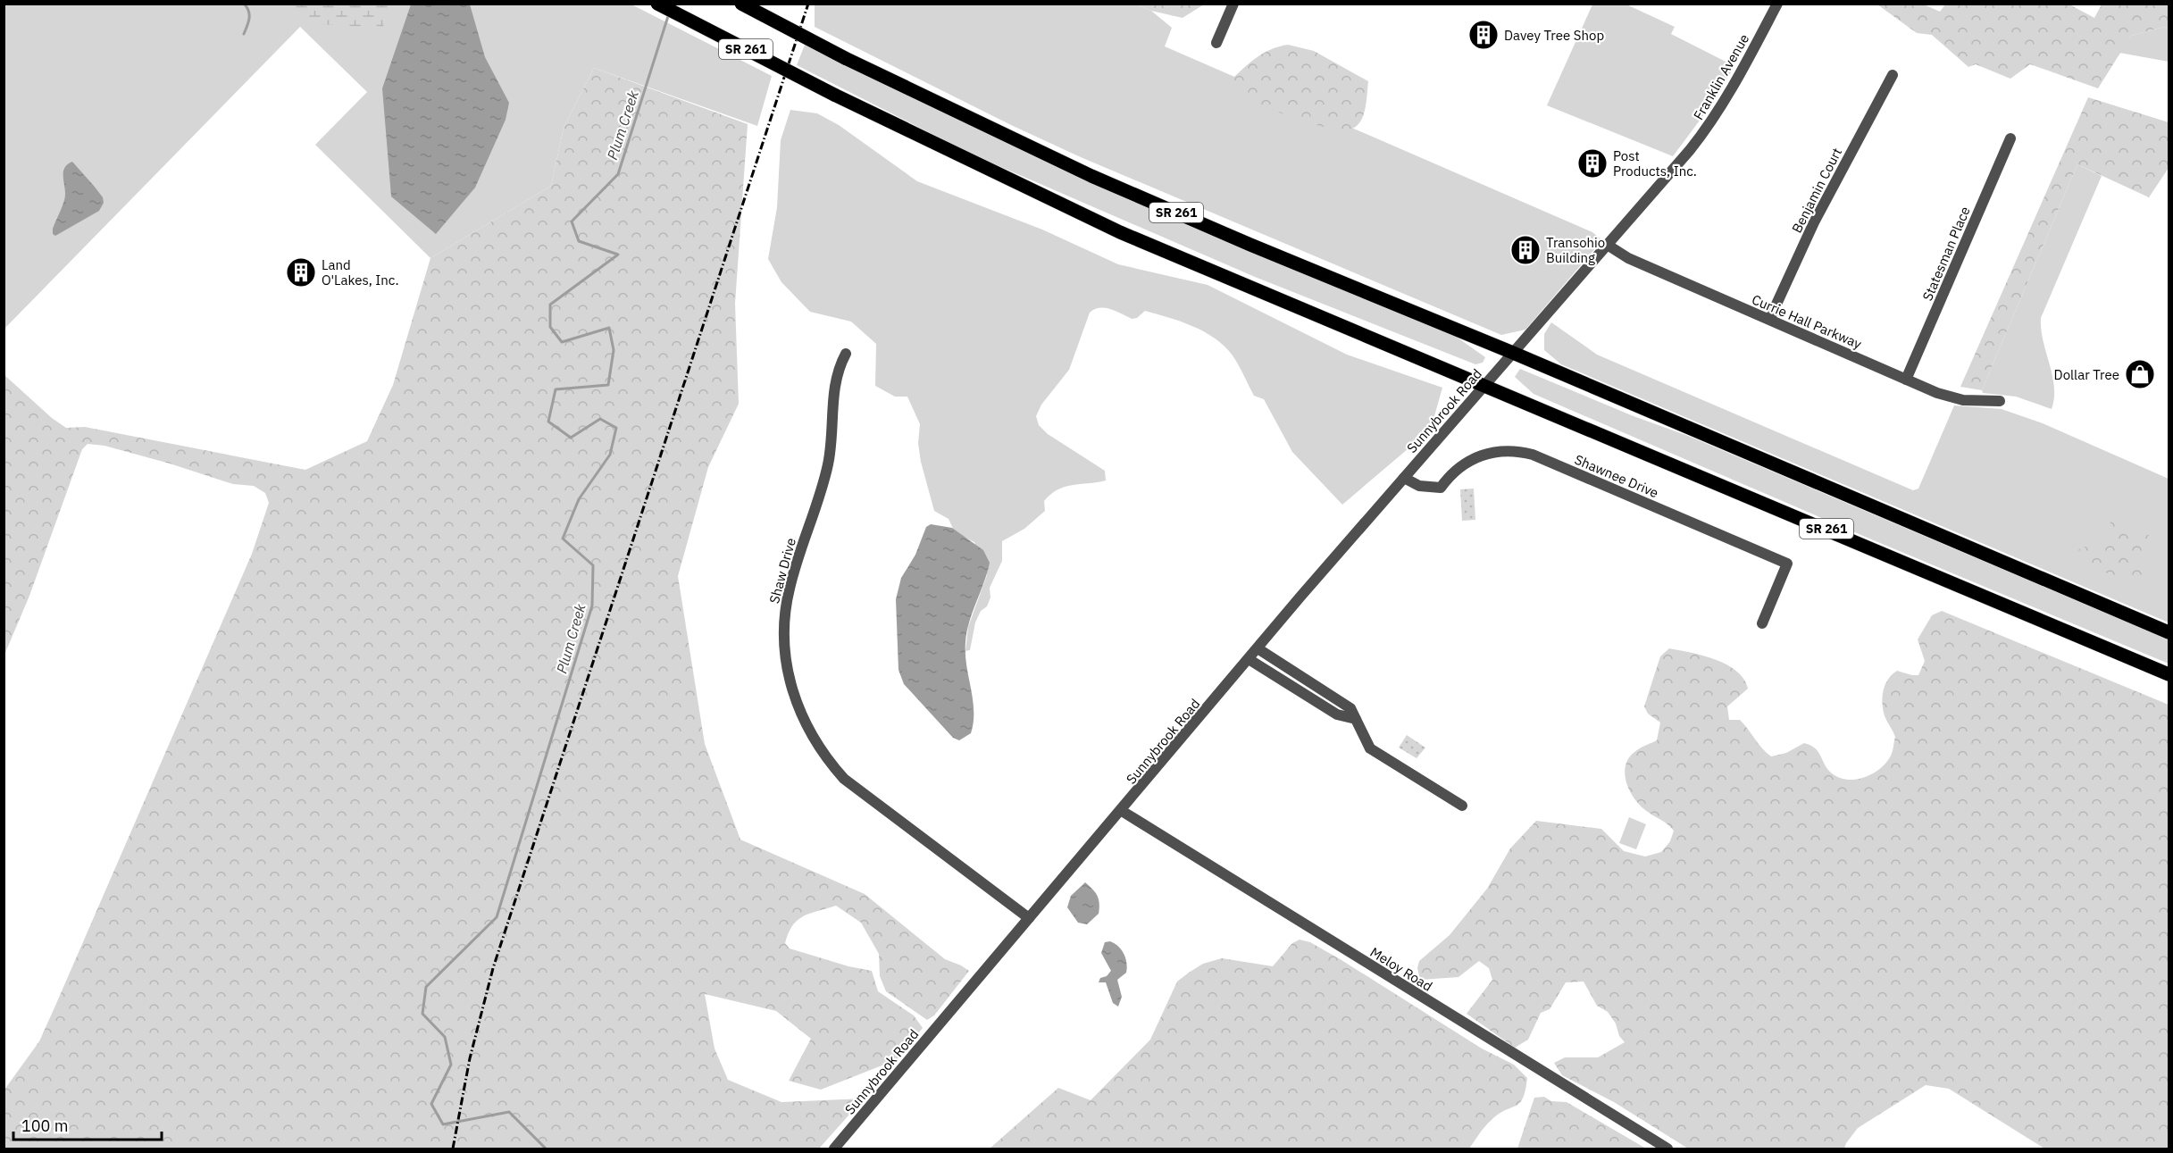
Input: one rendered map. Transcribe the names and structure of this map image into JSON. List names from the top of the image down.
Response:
{
  "streets": {
    "main road": ["SR 261"],
    "street": [
      "Franklin Avenue",
      "Benjamin Court",
      "Statesman Place",
      "Currie Hall Parkway",
      "Sunnybrook Road",
      "Shawnee Drive",
      "Shaw Drive",
      "Meloy Road"
    ]
  },
  "crossings": [
    ["SR 261", "Franklin Avenue"],
    ["SR 261", "Sunnybrook Road"],
    ["Franklin Avenue", "Currie Hall Parkway"],
    ["Franklin Avenue", "Sunnybrook Road"],
    ["Benjamin Court", "Currie Hall Parkway"],
    ["Statesman Place", "Currie Hall Parkway"],
    ["Sunnybrook Road", "Shawnee Drive"],
    ["Sunnybrook Road", "Shaw Drive"],
    ["Sunnybrook Road", "Meloy Road"]
  ],
  "water": ["Plum Creek"],
  "places": {
    "building": [
      "Davey Tree Shop",
      "Post Products, Inc.",
      "Transohio Building",
      "Land O'Lakes, Inc."
    ],
    "shop": ["Dollar Tree"]
  },
  "scale_bar": "100 m"
}
